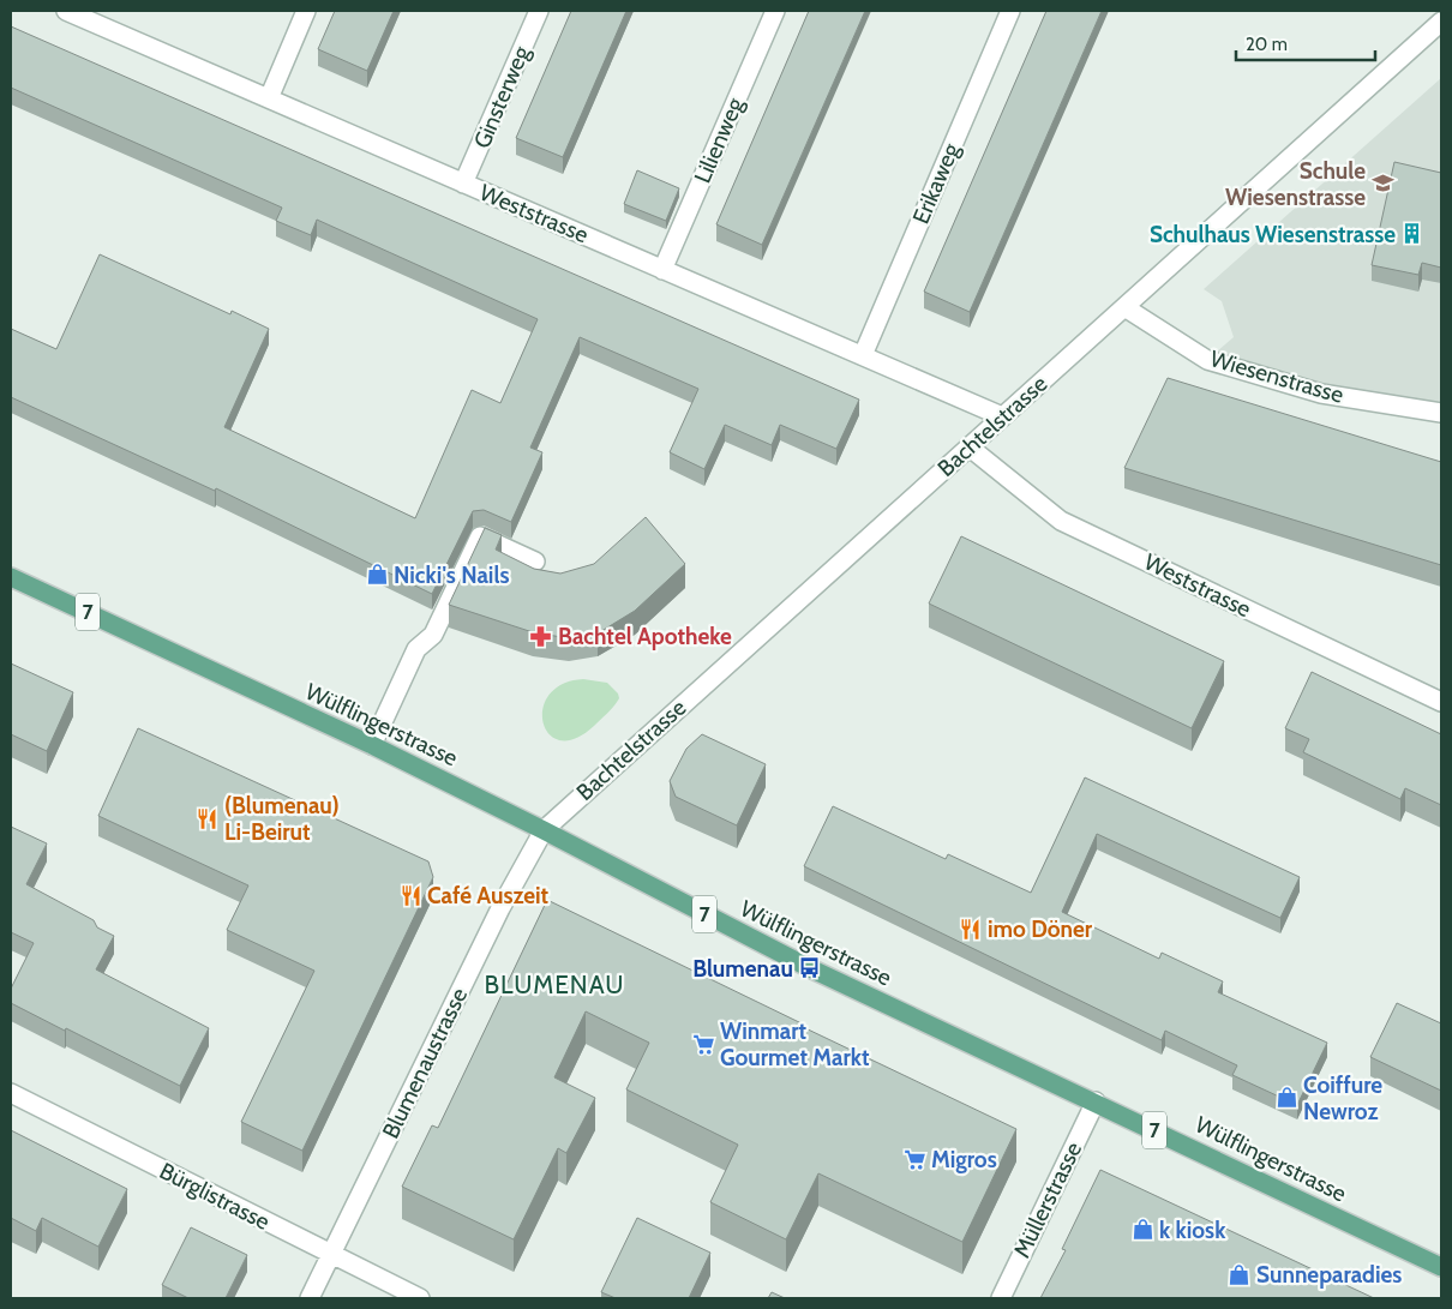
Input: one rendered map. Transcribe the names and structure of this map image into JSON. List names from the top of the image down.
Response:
{
  "streets": {
    "main road": ["7", "Wülflingerstrasse"],
    "street": [
      "Ginsterweg",
      "Lilienweg",
      "Erikaweg",
      "Weststrasse",
      "Wiesenstrasse",
      "Bachtelstrasse",
      "Blumenaustrasse",
      "Bürglistrasse",
      "Müllerstrasse"
    ]
  },
  "crossings": [
    ["Ginsterweg", "Weststrasse"],
    ["Lilienweg", "Weststrasse"],
    ["Erikaweg", "Weststrasse"],
    ["Weststrasse", "Bachtelstrasse"],
    ["Wiesenstrasse", "Bachtelstrasse"],
    ["Bachtelstrasse", "Wülflingerstrasse"],
    ["Bachtelstrasse", "Blumenaustrasse"],
    ["Wülflingerstrasse", "Blumenaustrasse"],
    ["Wülflingerstrasse", "Müllerstrasse"],
    ["Blumenaustrasse", "Bürglistrasse"]
  ],
  "districts": ["BLUMENAU"],
  "places": {
    "school or university": ["Schule Wiesenstrasse"],
    "building": ["Schulhaus Wiesenstrasse"],
    "shop": [
      "Nicki's Nails",
      "Coiffure Newroz",
      "k kiosk",
      "Sunneparadies"
    ],
    "pharmacy": ["Bachtel Apotheke"],
    "restaurant": ["(Blumenau) Li-Beirut", "Café Auszeit", "imo Döner"],
    "bus stop": ["Blumenau"],
    "supermarket": ["Winmart Gourmet Markt", "Migros"]
  },
  "scale_bar": "20 m"
}
